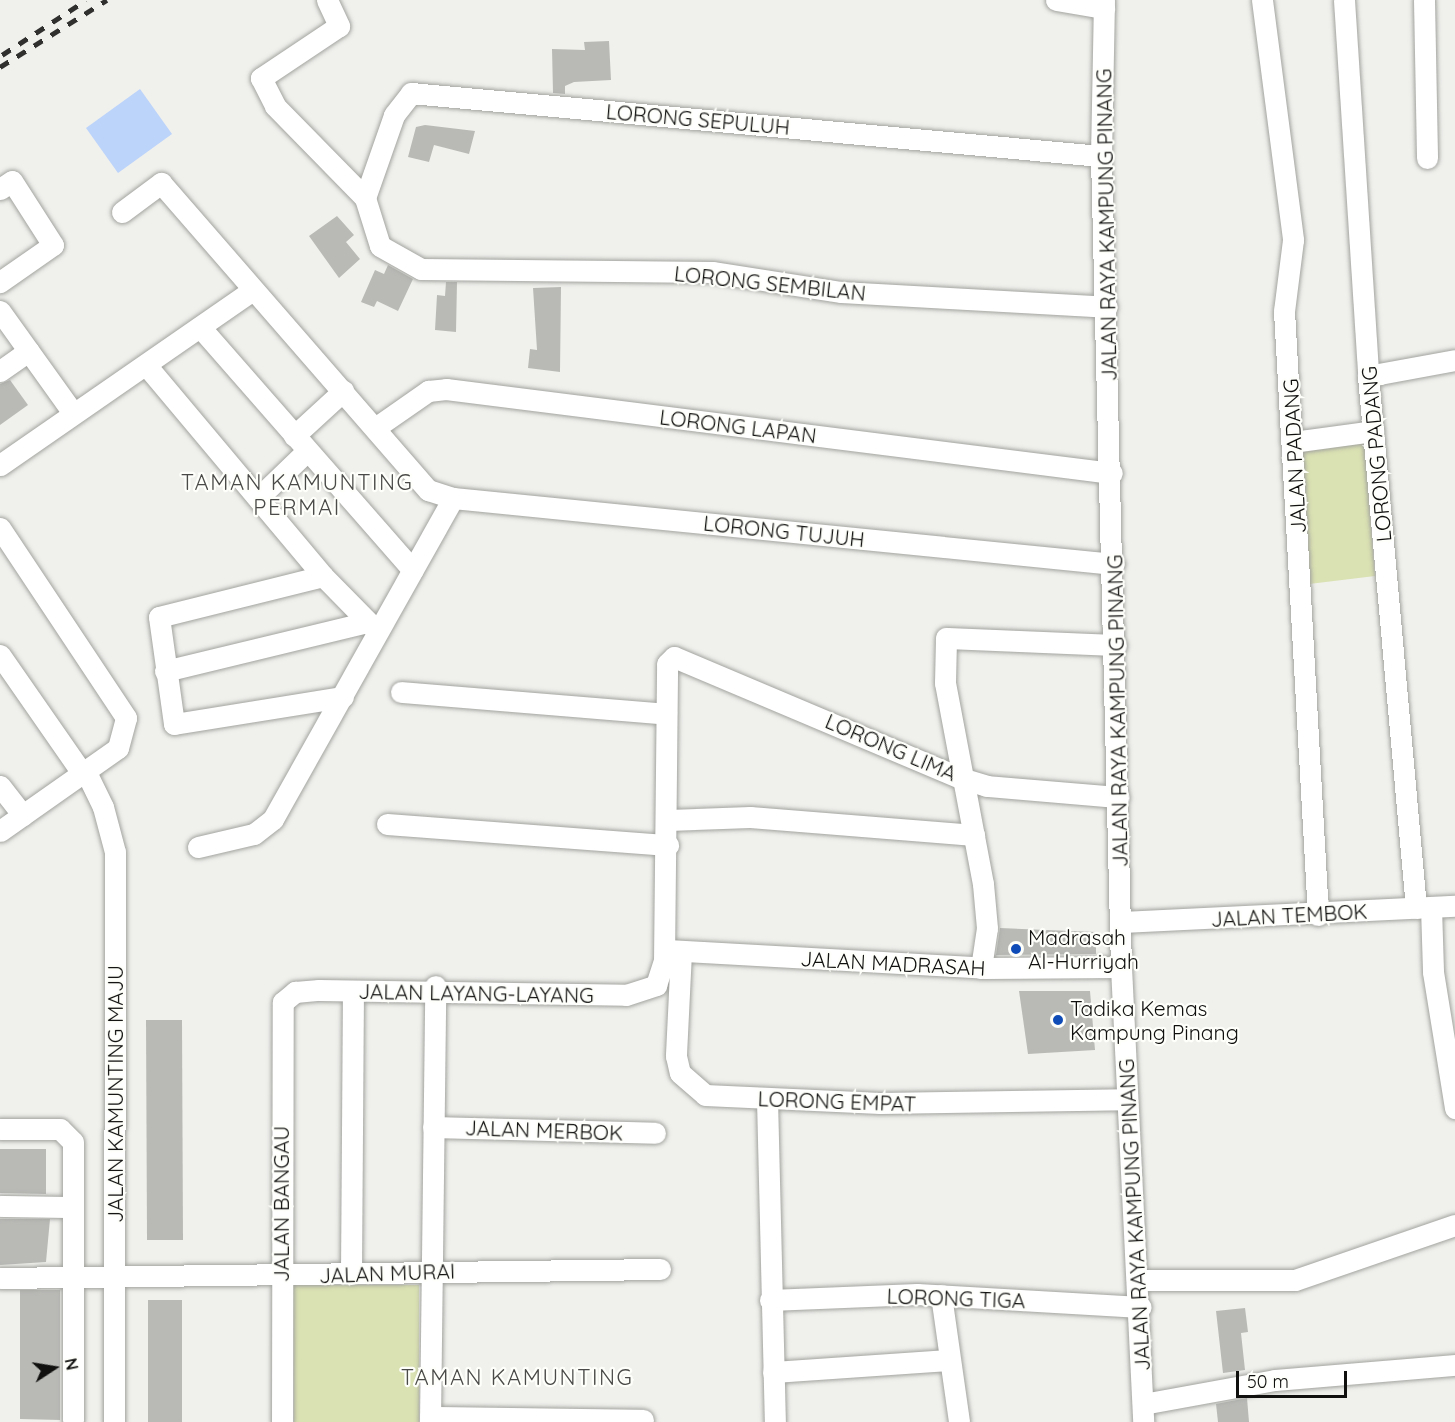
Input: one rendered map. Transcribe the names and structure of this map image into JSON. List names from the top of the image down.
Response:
{
  "streets": {
    "street": [
      "LORONG SEPULUH",
      "JALAN RAYA KAMPUNG PINANG",
      "LORONG SEMBILAN",
      "LORONG LAPAN",
      "LORONG PADANG",
      "JALAN PADANG",
      "LORONG TUJUH",
      "LORONG LIMA",
      "JALAN TEMBOK",
      "JALAN MADRASAH",
      "JALAN LAYANG-LAYANG",
      "JALAN KAMUNTING MAJU",
      "LORONG EMPAT",
      "JALAN MERBOK",
      "JALAN BANGAU",
      "JALAN MURAI",
      "LORONG TIGA"
    ]
  },
  "crossings": [
    ["LORONG SEPULUH", "JALAN RAYA KAMPUNG PINANG"],
    ["LORONG SEPULUH", "LORONG SEMBILAN"],
    ["JALAN RAYA KAMPUNG PINANG", "LORONG SEMBILAN"],
    ["JALAN RAYA KAMPUNG PINANG", "LORONG LAPAN"],
    ["JALAN RAYA KAMPUNG PINANG", "LORONG TUJUH"],
    ["JALAN RAYA KAMPUNG PINANG", "LORONG LIMA"],
    ["JALAN RAYA KAMPUNG PINANG", "JALAN TEMBOK"],
    ["JALAN RAYA KAMPUNG PINANG", "JALAN MADRASAH"],
    ["JALAN RAYA KAMPUNG PINANG", "LORONG EMPAT"],
    ["JALAN RAYA KAMPUNG PINANG", "LORONG TIGA"],
    ["LORONG PADANG", "JALAN TEMBOK"],
    ["JALAN PADANG", "JALAN TEMBOK"],
    ["JALAN MADRASAH", "JALAN LAYANG-LAYANG"],
    ["JALAN MADRASAH", "LORONG EMPAT"],
    ["JALAN LAYANG-LAYANG", "LORONG EMPAT"],
    ["JALAN LAYANG-LAYANG", "JALAN BANGAU"],
    ["JALAN KAMUNTING MAJU", "JALAN MURAI"],
    ["JALAN BANGAU", "JALAN MURAI"]
  ],
  "districts": ["TAMAN KAMUNTING PERMAI", "TAMAN KAMUNTING"],
  "places": ["Madrasah Al-Hurriyah", "Tadika Kemas Kampung Pinang"],
  "scale_bar": "50 m",
  "north": "right"
}
